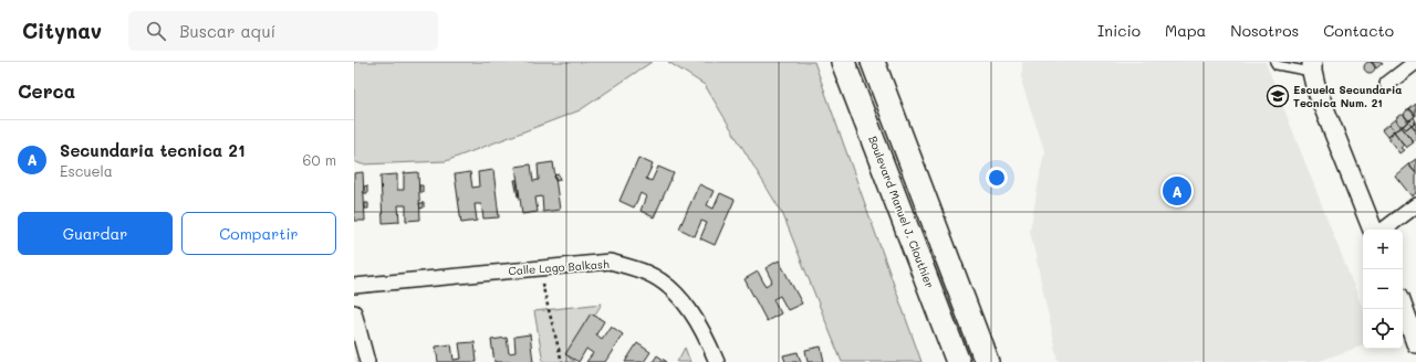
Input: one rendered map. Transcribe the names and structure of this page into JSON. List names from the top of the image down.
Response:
{
  "streets": {
    "main road": ["Boulevard Manuel J. Clouthier"],
    "street": ["Calle Lago Balkash"]
  },
  "places": {
    "school or university": ["Escuela Secundaria Tecnica Num. 21"]
  },
  "page": {
    "header": "Citynav",
    "search": "Buscar aquí",
    "nav": [
      "Inicio",
      "Mapa",
      "Nosotros",
      "Contacto"
    ],
    "heading": "Cerca",
    "list": [
      {
        "mark": "A",
        "name": "Secundaria tecnica 21",
        "note": "Escuela",
        "value": "60 m"
      }
    ],
    "pins": "A",
    "buttons": ["Guardar", "Compartir"],
    "map_buttons": ["+", "−"]
  }
}
